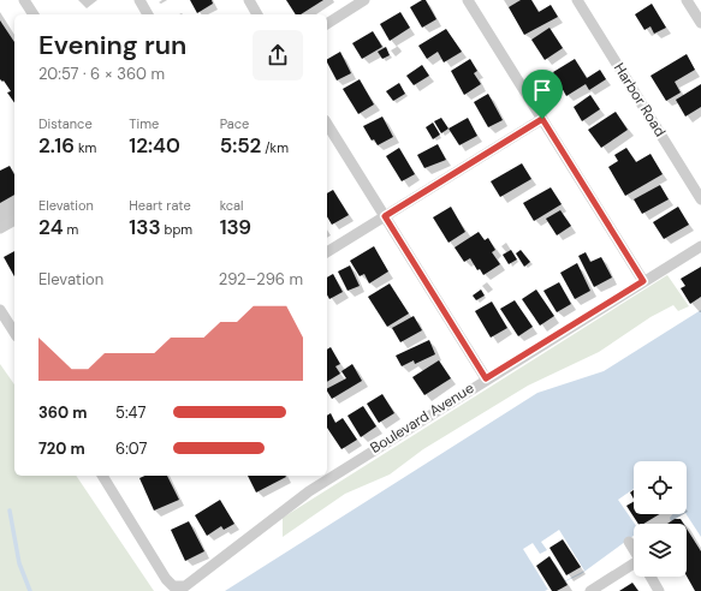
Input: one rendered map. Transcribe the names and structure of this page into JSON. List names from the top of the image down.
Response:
{
  "streets": {
    "street": ["Harbor Road", "Boulevard Avenue"]
  },
  "page": {
    "heading": ["Evening run", "20:57 · 6 × 360 m"],
    "stats": [
      ["Distance", "2.16 km"],
      ["Time", "12:40"],
      ["Pace", "5:52 /km"],
      ["Elevation", "24 m"],
      ["Heart rate", "133 bpm"],
      ["kcal", "139"]
    ],
    "chart": ["Elevation", "292–296 m"],
    "list": [
      {
        "name": "360 m",
        "note": "5:47"
      },
      {
        "name": "720 m",
        "note": "6:07"
      }
    ]
  }
}
